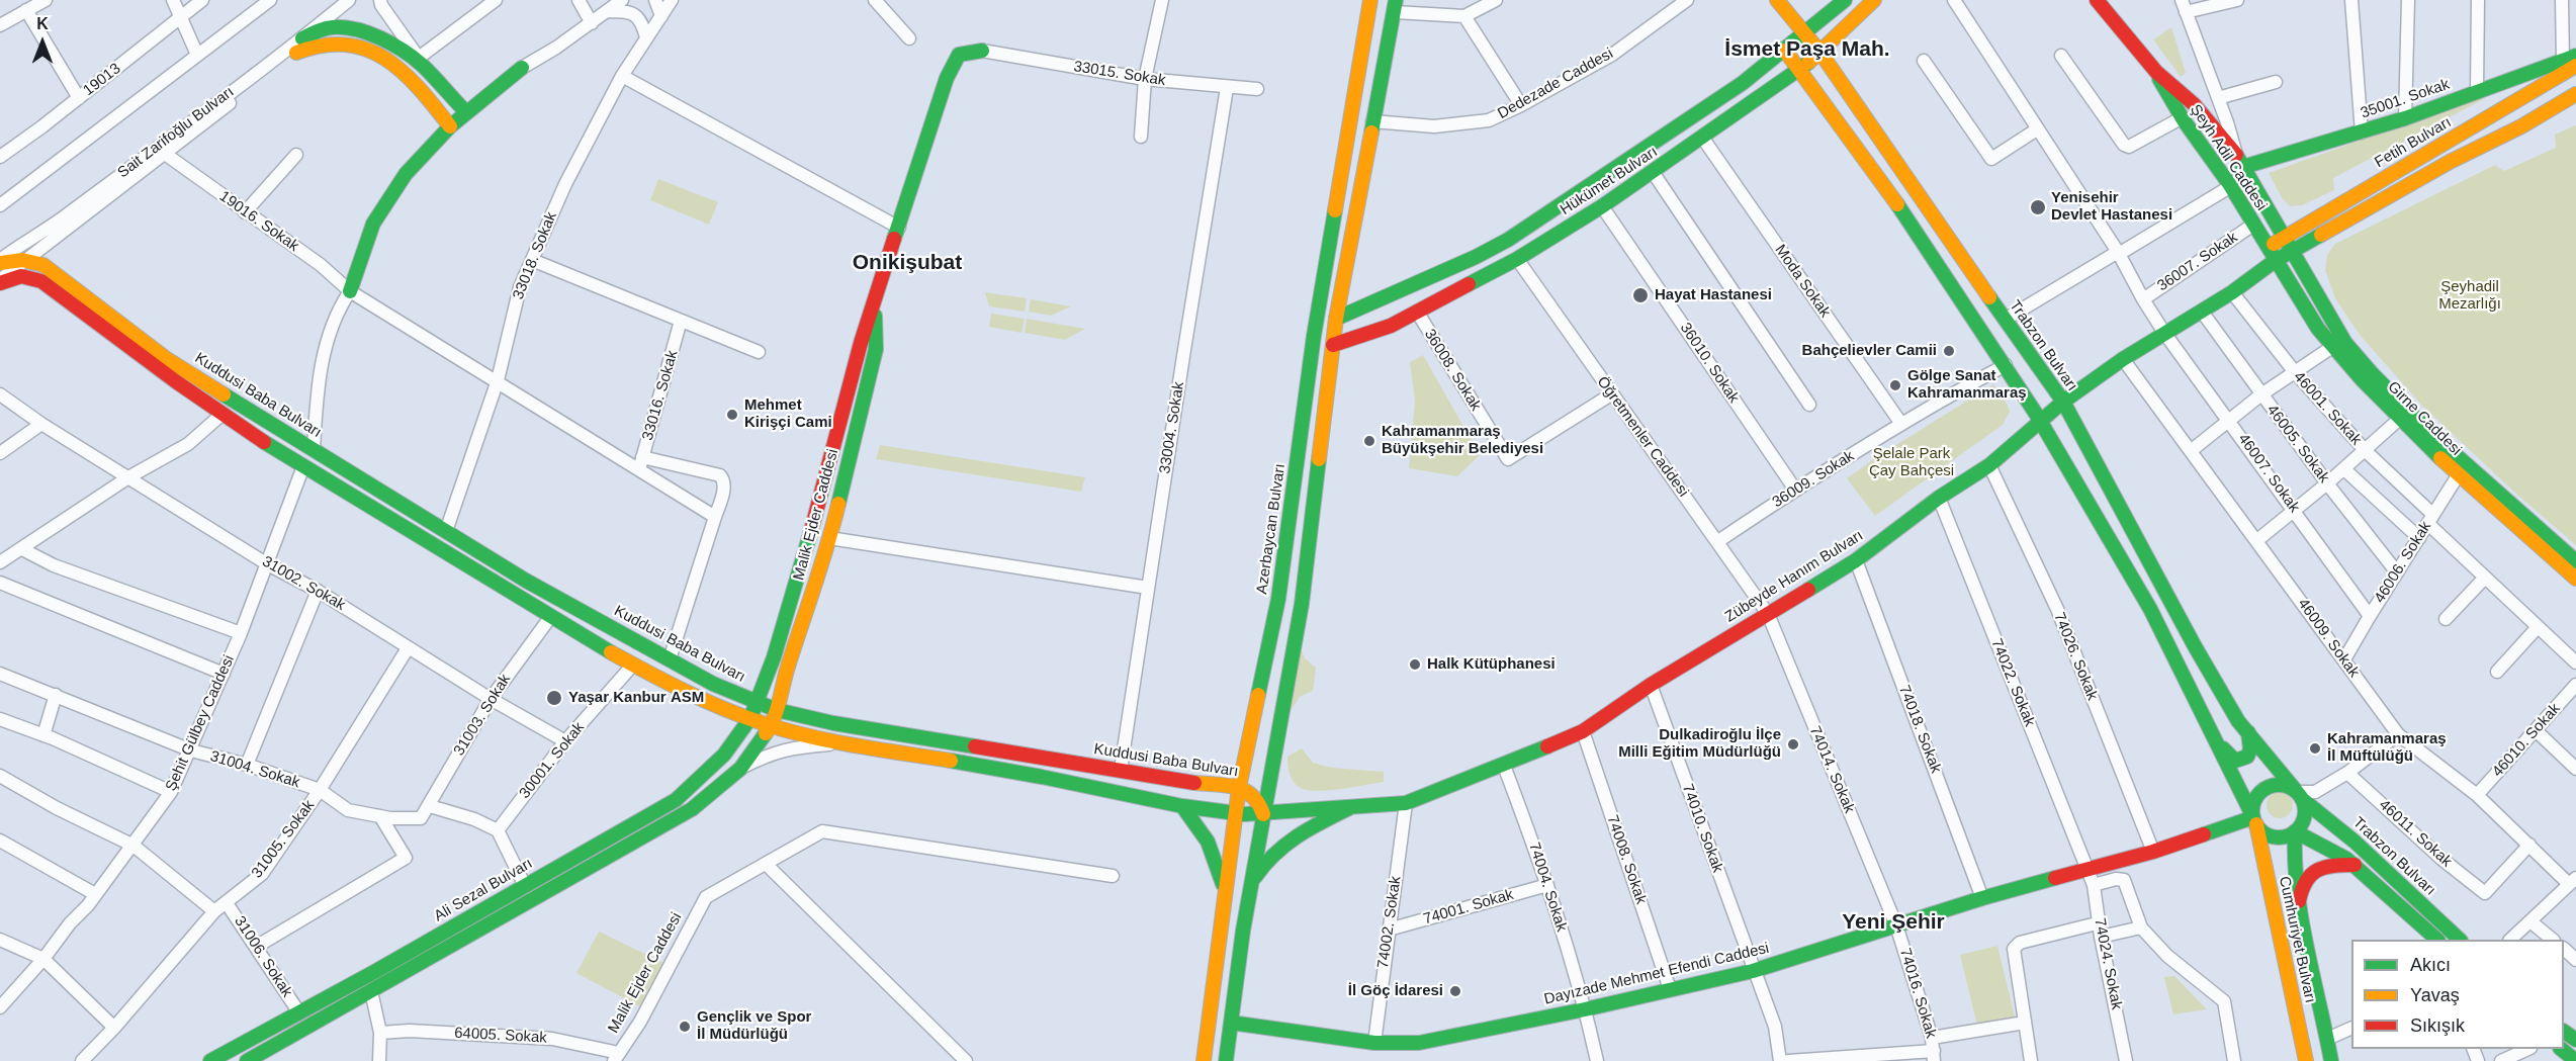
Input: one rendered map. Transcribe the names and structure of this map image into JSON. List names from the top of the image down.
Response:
{
  "streets": {
    "main road": [
      "35001. Sokak",
      "Fetih Bulvarı",
      "Şeyh Adil Caddesi",
      "Hükümet Bulvarı",
      "Trabzon Bulvarı",
      "Kuddusi Baba Bulvarı",
      "Girne Caddesi",
      "Malik Ejder Caddesi",
      "Azerbaycan Bulvarı",
      "Zübeyde Hanım Bulvarı",
      "Ali Sezal Bulvarı",
      "Cumhuriyet Bulvarı",
      "Dayızade Mehmet Efendi Caddesi"
    ],
    "street": [
      "33015. Sokak",
      "19013",
      "Dedezade Caddesi",
      "Sait Zarifoğlu Bulvarı",
      "19016. Sokak",
      "33018. Sokak",
      "36007. Sokak",
      "Moda Sokak",
      "36010. Sokak",
      "36008. Sokak",
      "33016. Sokak",
      "46001. Sokak",
      "33004. Sokak",
      "Öğretmenler Caddesi",
      "46005. Sokak",
      "46007. Sokak",
      "36009. Sokak",
      "46006. Sokak",
      "31002. Sokak",
      "46009. Sokak",
      "74026. Sokak",
      "74022. Sokak",
      "31003. Sokak",
      "Şehit Gülbey Caddesi",
      "74018. Sokak",
      "46010. Sokak",
      "30001. Sokak",
      "31004. Sokak",
      "74014. Sokak",
      "74010. Sokak",
      "46011. Sokak",
      "31005. Sokak",
      "74008. Sokak",
      "74004. Sokak",
      "74001. Sokak",
      "74002. Sokak",
      "31006. Sokak",
      "74024. Sokak",
      "74016. Sokak",
      "64005. Sokak"
    ]
  },
  "crossings": [
    ["33015. Sokak", "33004. Sokak"],
    ["33015. Sokak", "Malik Ejder Caddesi"],
    ["35001. Sokak", "Fetih Bulvarı"],
    ["35001. Sokak", "Şeyh Adil Caddesi"],
    ["Sait Zarifoğlu Bulvarı", "19016. Sokak"],
    ["Sait Zarifoğlu Bulvarı", "Kuddusi Baba Bulvarı"],
    ["Fetih Bulvarı", "Şeyh Adil Caddesi"],
    ["Fetih Bulvarı", "Girne Caddesi"],
    ["Fetih Bulvarı", "Zübeyde Hanım Bulvarı"],
    ["Şeyh Adil Caddesi", "36007. Sokak"],
    ["Şeyh Adil Caddesi", "Girne Caddesi"],
    ["Şeyh Adil Caddesi", "Zübeyde Hanım Bulvarı"],
    ["Hükümet Bulvarı", "Moda Sokak"],
    ["Hükümet Bulvarı", "Trabzon Bulvarı"],
    ["Hükümet Bulvarı", "36010. Sokak"],
    ["Hükümet Bulvarı", "36008. Sokak"],
    ["Hükümet Bulvarı", "Öğretmenler Caddesi"],
    ["19016. Sokak", "33018. Sokak"],
    ["19016. Sokak", "33016. Sokak"],
    ["33018. Sokak", "Kuddusi Baba Bulvarı"],
    ["36007. Sokak", "46007. Sokak"],
    ["Moda Sokak", "36009. Sokak"],
    ["Trabzon Bulvarı", "Zübeyde Hanım Bulvarı"],
    ["Trabzon Bulvarı", "Cumhuriyet Bulvarı"],
    ["Trabzon Bulvarı", "Dayızade Mehmet Efendi Caddesi"],
    ["36010. Sokak", "36009. Sokak"],
    ["36008. Sokak", "Öğretmenler Caddesi"],
    ["Kuddusi Baba Bulvarı", "33004. Sokak"],
    ["Kuddusi Baba Bulvarı", "Malik Ejder Caddesi"],
    ["Kuddusi Baba Bulvarı", "Azerbaycan Bulvarı"],
    ["Kuddusi Baba Bulvarı", "Zübeyde Hanım Bulvarı"],
    ["Kuddusi Baba Bulvarı", "31003. Sokak"],
    ["Kuddusi Baba Bulvarı", "Şehit Gülbey Caddesi"],
    ["Kuddusi Baba Bulvarı", "30001. Sokak"],
    ["Kuddusi Baba Bulvarı", "Ali Sezal Bulvarı"],
    ["46001. Sokak", "46006. Sokak"],
    ["46001. Sokak", "Zübeyde Hanım Bulvarı"],
    ["Girne Caddesi", "46006. Sokak"],
    ["Girne Caddesi", "Zübeyde Hanım Bulvarı"],
    ["Öğretmenler Caddesi", "36009. Sokak"],
    ["Öğretmenler Caddesi", "Zübeyde Hanım Bulvarı"],
    ["Öğretmenler Caddesi", "74014. Sokak"],
    ["46005. Sokak", "46006. Sokak"],
    ["46005. Sokak", "Zübeyde Hanım Bulvarı"],
    ["46007. Sokak", "46006. Sokak"],
    ["46007. Sokak", "Zübeyde Hanım Bulvarı"],
    ["Malik Ejder Caddesi", "Ali Sezal Bulvarı"],
    ["Malik Ejder Caddesi", "64005. Sokak"],
    ["46006. Sokak", "46009. Sokak"],
    ["Zübeyde Hanım Bulvarı", "46009. Sokak"],
    ["Zübeyde Hanım Bulvarı", "74026. Sokak"],
    ["Zübeyde Hanım Bulvarı", "74022. Sokak"],
    ["Zübeyde Hanım Bulvarı", "74018. Sokak"],
    ["Zübeyde Hanım Bulvarı", "74014. Sokak"],
    ["Zübeyde Hanım Bulvarı", "74010. Sokak"],
    ["Zübeyde Hanım Bulvarı", "74008. Sokak"],
    ["Zübeyde Hanım Bulvarı", "74004. Sokak"],
    ["Zübeyde Hanım Bulvarı", "74002. Sokak"],
    ["31002. Sokak", "31003. Sokak"],
    ["31002. Sokak", "Şehit Gülbey Caddesi"],
    ["31002. Sokak", "30001. Sokak"],
    ["31002. Sokak", "31005. Sokak"],
    ["46009. Sokak", "46010. Sokak"],
    ["46009. Sokak", "46011. Sokak"],
    ["74026. Sokak", "Dayızade Mehmet Efendi Caddesi"],
    ["74022. Sokak", "74024. Sokak"],
    ["74022. Sokak", "Dayızade Mehmet Efendi Caddesi"],
    ["31003. Sokak", "31004. Sokak"],
    ["Şehit Gülbey Caddesi", "31004. Sokak"],
    ["Şehit Gülbey Caddesi", "31006. Sokak"],
    ["74018. Sokak", "Dayızade Mehmet Efendi Caddesi"],
    ["31004. Sokak", "31005. Sokak"],
    ["74014. Sokak", "Dayızade Mehmet Efendi Caddesi"],
    ["74014. Sokak", "74016. Sokak"],
    ["74010. Sokak", "Dayızade Mehmet Efendi Caddesi"],
    ["31005. Sokak", "31006. Sokak"],
    ["74008. Sokak", "Dayızade Mehmet Efendi Caddesi"],
    ["74004. Sokak", "74001. Sokak"],
    ["74004. Sokak", "Dayızade Mehmet Efendi Caddesi"],
    ["Ali Sezal Bulvarı", "31006. Sokak"],
    ["74001. Sokak", "74002. Sokak"],
    ["74002. Sokak", "Dayızade Mehmet Efendi Caddesi"],
    ["Cumhuriyet Bulvarı", "Dayızade Mehmet Efendi Caddesi"],
    ["74024. Sokak", "Dayızade Mehmet Efendi Caddesi"],
    ["Dayızade Mehmet Efendi Caddesi", "74016. Sokak"]
  ],
  "districts": ["İsmet Paşa Mah.", "Onikişubat", "Yeni Şehir"],
  "parks": ["Şeyhadil Mezarlığı", "Şelale Park Çay Bahçesi"],
  "places": [
    "Yenisehir Devlet Hastanesi",
    "Hayat Hastanesi",
    "Bahçelievler Camii",
    "Gölge Sanat Kahramanmaraş",
    "Mehmet Kirişçi Cami",
    "Kahramanmaraş Büyükşehir Belediyesi",
    "Halk Kütüphanesi",
    "Yaşar Kanbur ASM",
    "Dulkadiroğlu İlçe Milli Eğitim Müdürlüğü",
    "Kahramanmaraş İl Müftülüğü",
    "İl Göç İdaresi",
    "Gençlik ve Spor İl Müdürlüğü"
  ],
  "legend": ["Akıcı", "Yavaş", "Sıkışık"],
  "north": "top"
}
